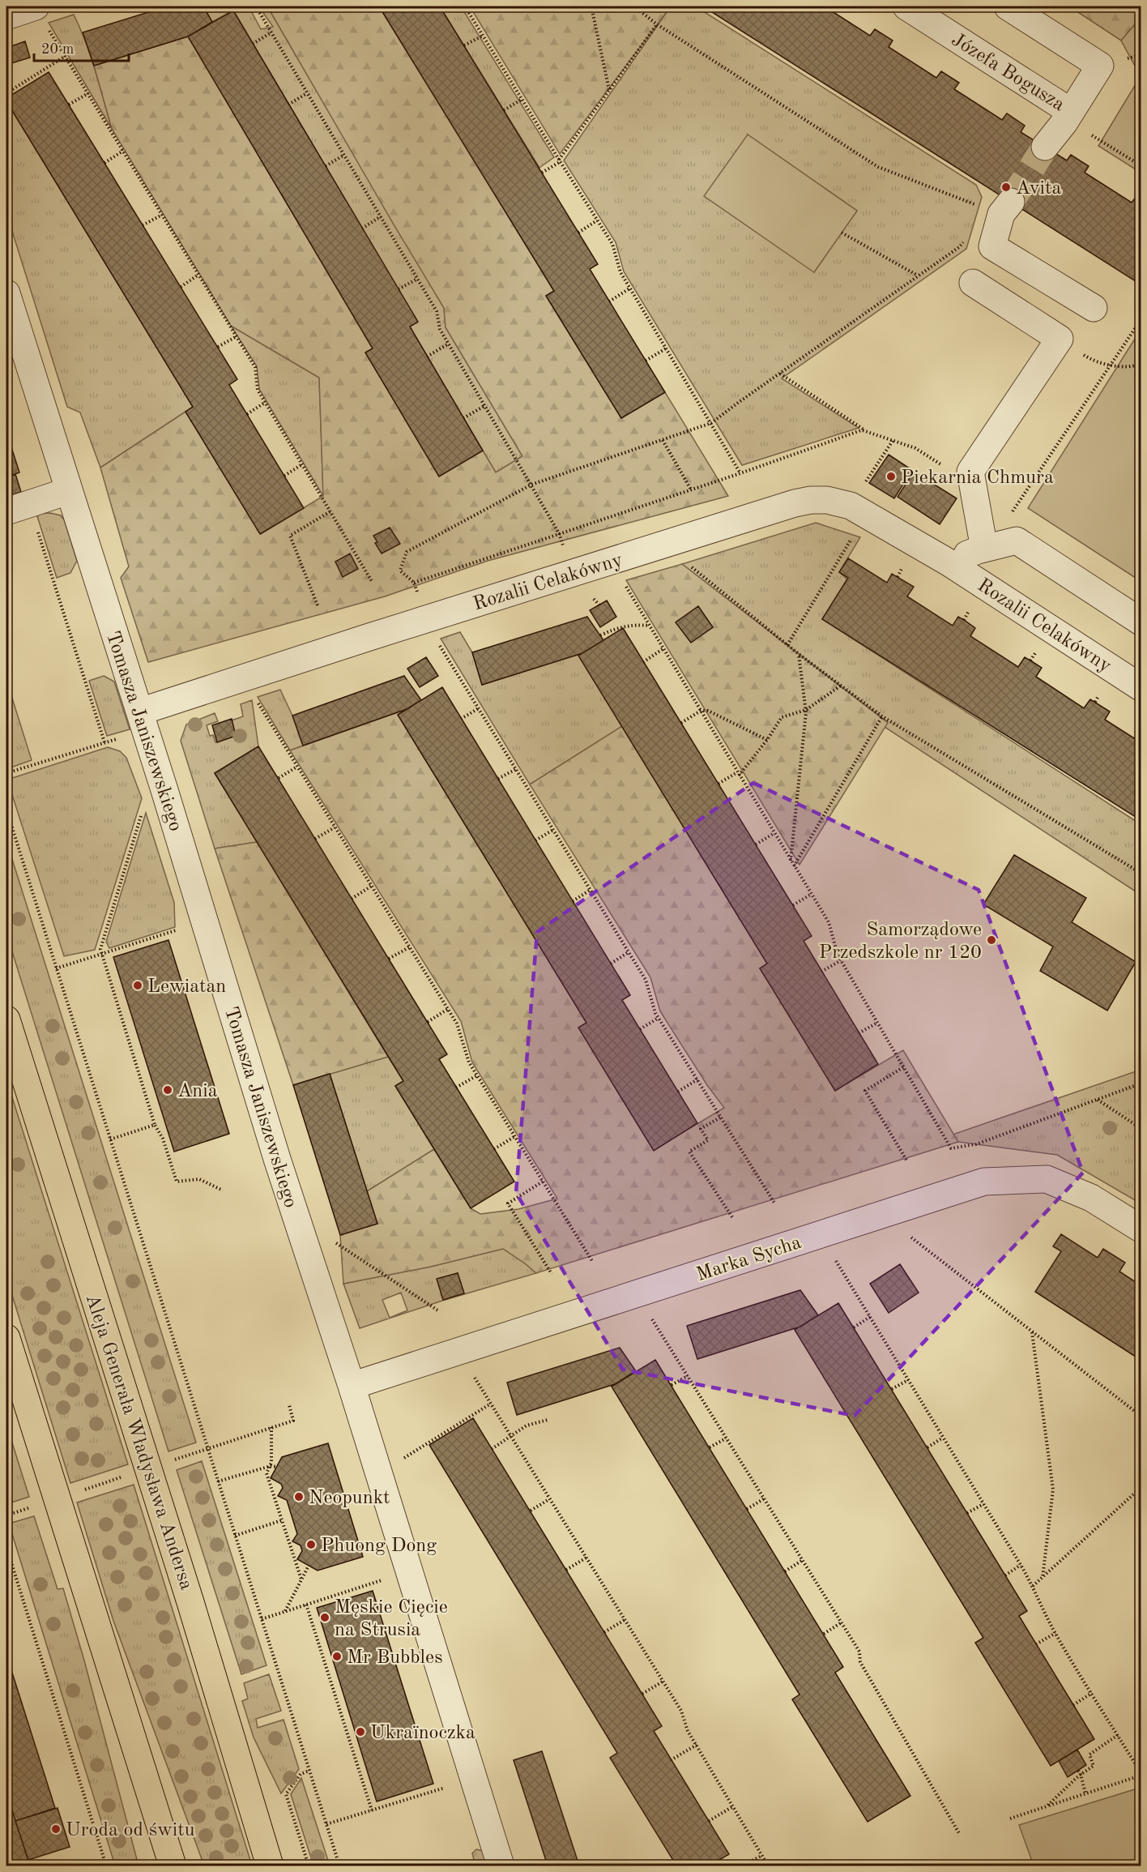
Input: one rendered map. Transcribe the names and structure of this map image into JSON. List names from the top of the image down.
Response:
{
  "streets": {
    "main road": ["Aleja Generała Władysława Andersa"],
    "street": [
      "Józefa Bogusza",
      "Rozalii Celakówny",
      "Tomasza Janiszewskiego",
      "Marka Sycha"
    ]
  },
  "crossings": [
    ["Rozalii Celakówny", "Tomasza Janiszewskiego"],
    ["Tomasza Janiszewskiego", "Marka Sycha"]
  ],
  "places": [
    "Avita",
    "Piekarnia Chmura",
    "Samorządowe Przedszkole nr 120",
    "Lewiatan",
    "Ania",
    "Neopunkt",
    "Phuong Dong",
    "Męskie Cięcie na Strusia",
    "Mr Bubbles",
    "Ukraïnoczka",
    "Uroda od świtu"
  ],
  "scale_bar": "20 m"
}
